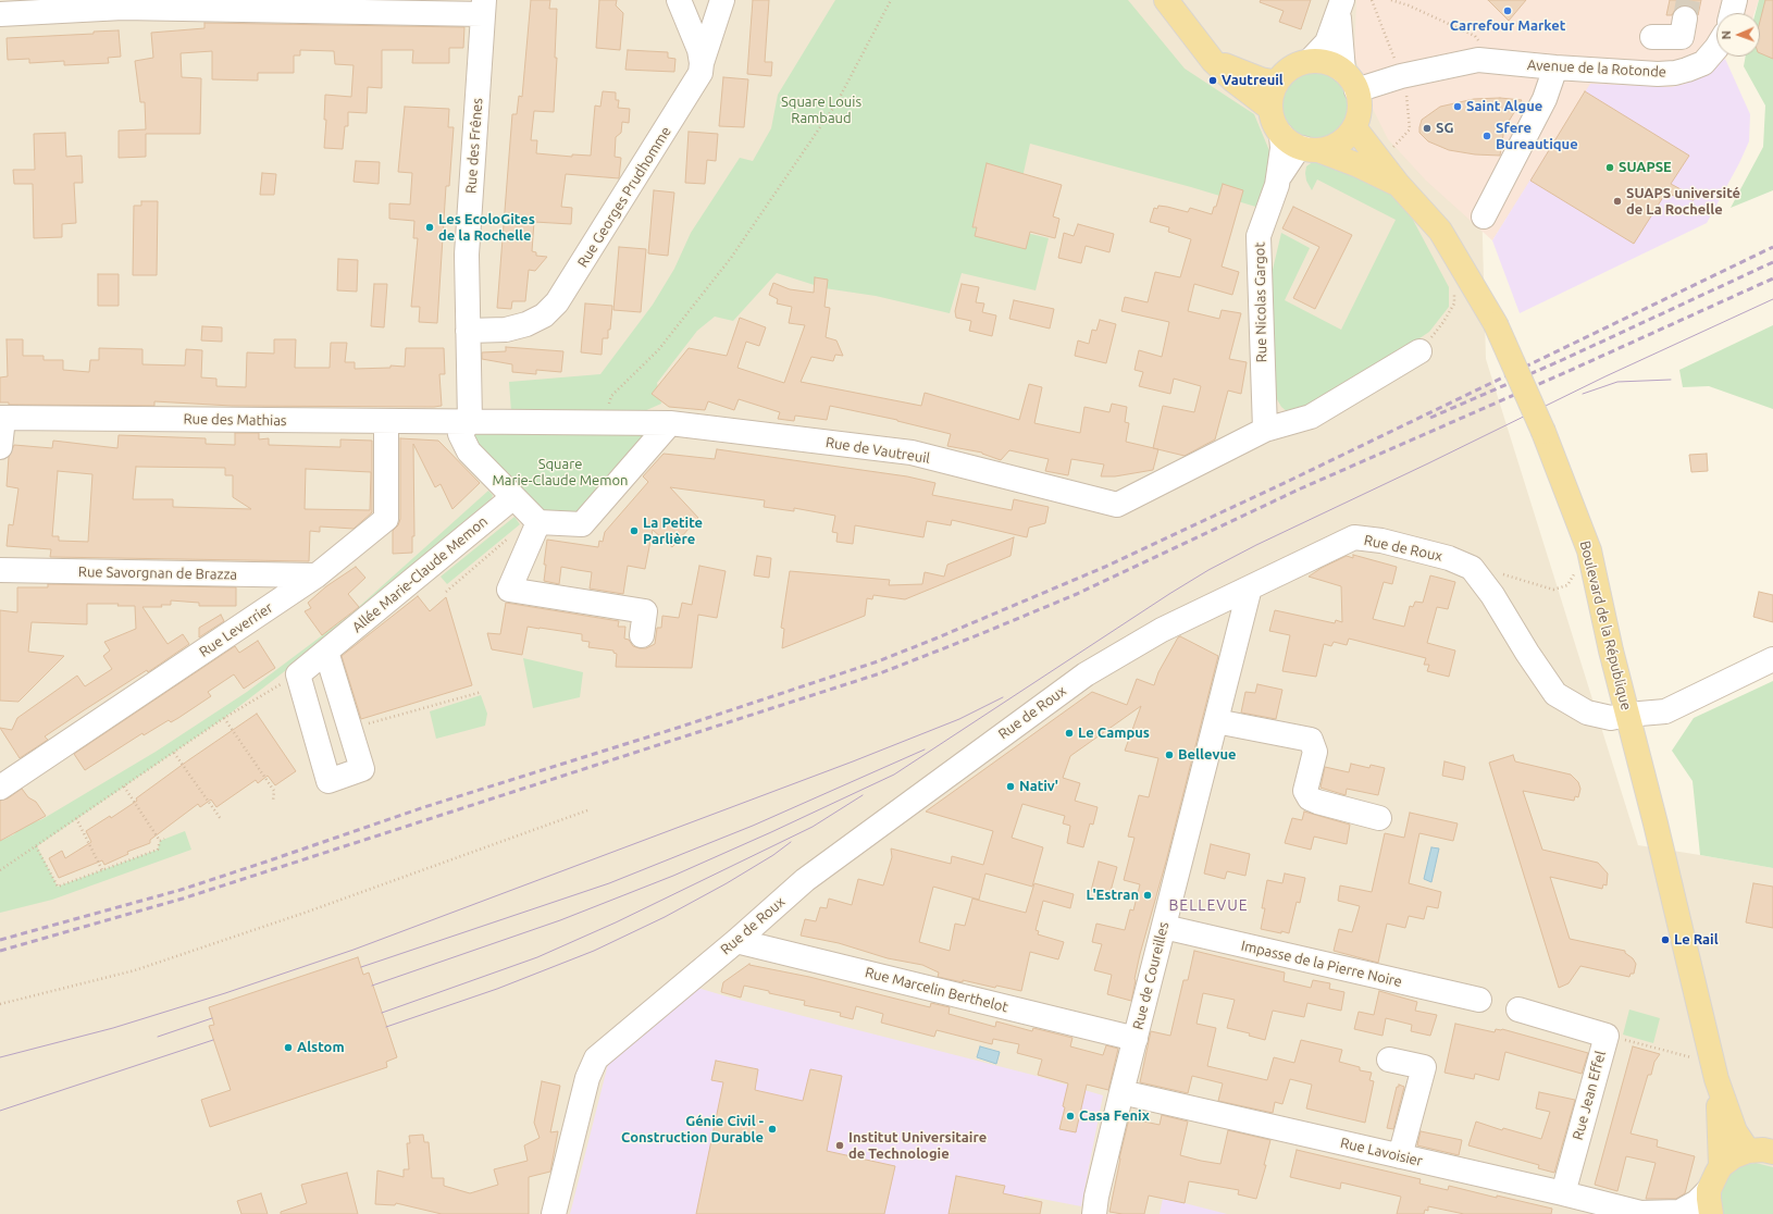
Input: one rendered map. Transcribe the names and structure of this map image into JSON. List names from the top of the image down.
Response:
{
  "streets": {
    "main road": ["Boulevard de la République"],
    "street": [
      "Avenue de la Rotonde",
      "Rue des Frênes",
      "Rue Georges Prudhomme",
      "Rue Nicolas Gargot",
      "Rue des Mathias",
      "Rue de Vautreuil",
      "Rue de Roux",
      "Rue Savorgnan de Brazza",
      "Allée Marie-Claude Memon",
      "Rue Leverrier",
      "Impasse de la Pierre Noire",
      "Rue de Coureilles",
      "Rue Marcelin Berthelot",
      "Rue Jean Effel",
      "Rue Lavoisier"
    ]
  },
  "crossings": [
    ["Avenue de la Rotonde", "Rue Nicolas Gargot"],
    ["Avenue de la Rotonde", "Boulevard de la République"],
    ["Rue des Frênes", "Rue Georges Prudhomme"],
    ["Rue des Frênes", "Rue des Mathias"],
    ["Rue des Frênes", "Rue de Vautreuil"],
    ["Rue Nicolas Gargot", "Rue de Vautreuil"],
    ["Rue Nicolas Gargot", "Boulevard de la République"],
    ["Rue des Mathias", "Rue de Vautreuil"],
    ["Rue des Mathias", "Rue Leverrier"],
    ["Rue de Roux", "Boulevard de la République"],
    ["Rue de Roux", "Rue de Coureilles"],
    ["Rue de Roux", "Rue Marcelin Berthelot"],
    ["Rue Savorgnan de Brazza", "Rue Leverrier"],
    ["Boulevard de la République", "Rue Lavoisier"],
    ["Impasse de la Pierre Noire", "Rue de Coureilles"],
    ["Rue de Coureilles", "Rue Marcelin Berthelot"],
    ["Rue de Coureilles", "Rue Lavoisier"],
    ["Rue Jean Effel", "Rue Lavoisier"]
  ],
  "districts": ["BELLEVUE"],
  "parks": ["Square Louis Rambaud", "Square Marie-Claude Memon"],
  "places": [
    "Carrefour Market",
    "Vautreuil",
    "Saint Algue",
    "SG",
    "Sfere Bureautique",
    "SUAPSE",
    "SUAPS université de La Rochelle",
    "Les EcoloGites de la Rochelle",
    "La Petite Parlière",
    "Le Campus",
    "Bellevue",
    "Nativ'",
    "L'Estran",
    "Le Rail",
    "Alstom",
    "Casa Fenix",
    "Génie Civil - Construction Durable",
    "Institut Universitaire de Technologie"
  ],
  "north": "left"
}
